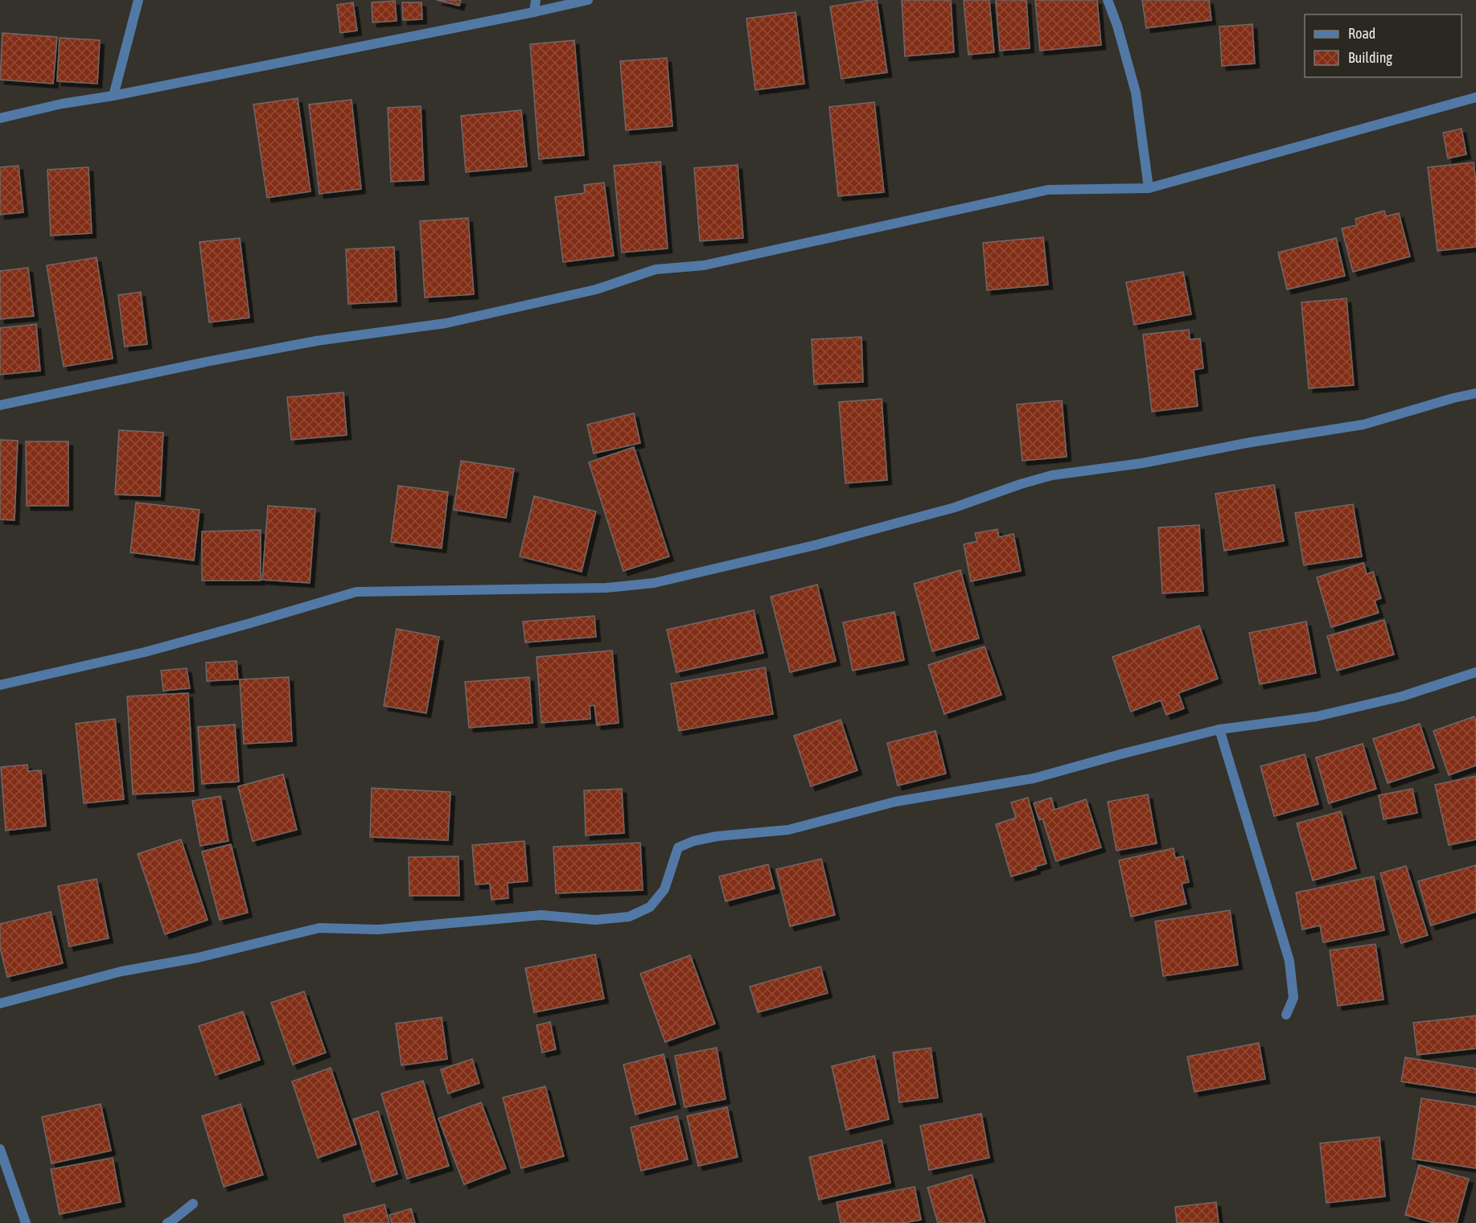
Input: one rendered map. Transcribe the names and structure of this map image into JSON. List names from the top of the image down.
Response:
{
  "legend": ["Road", "Building"]
}
